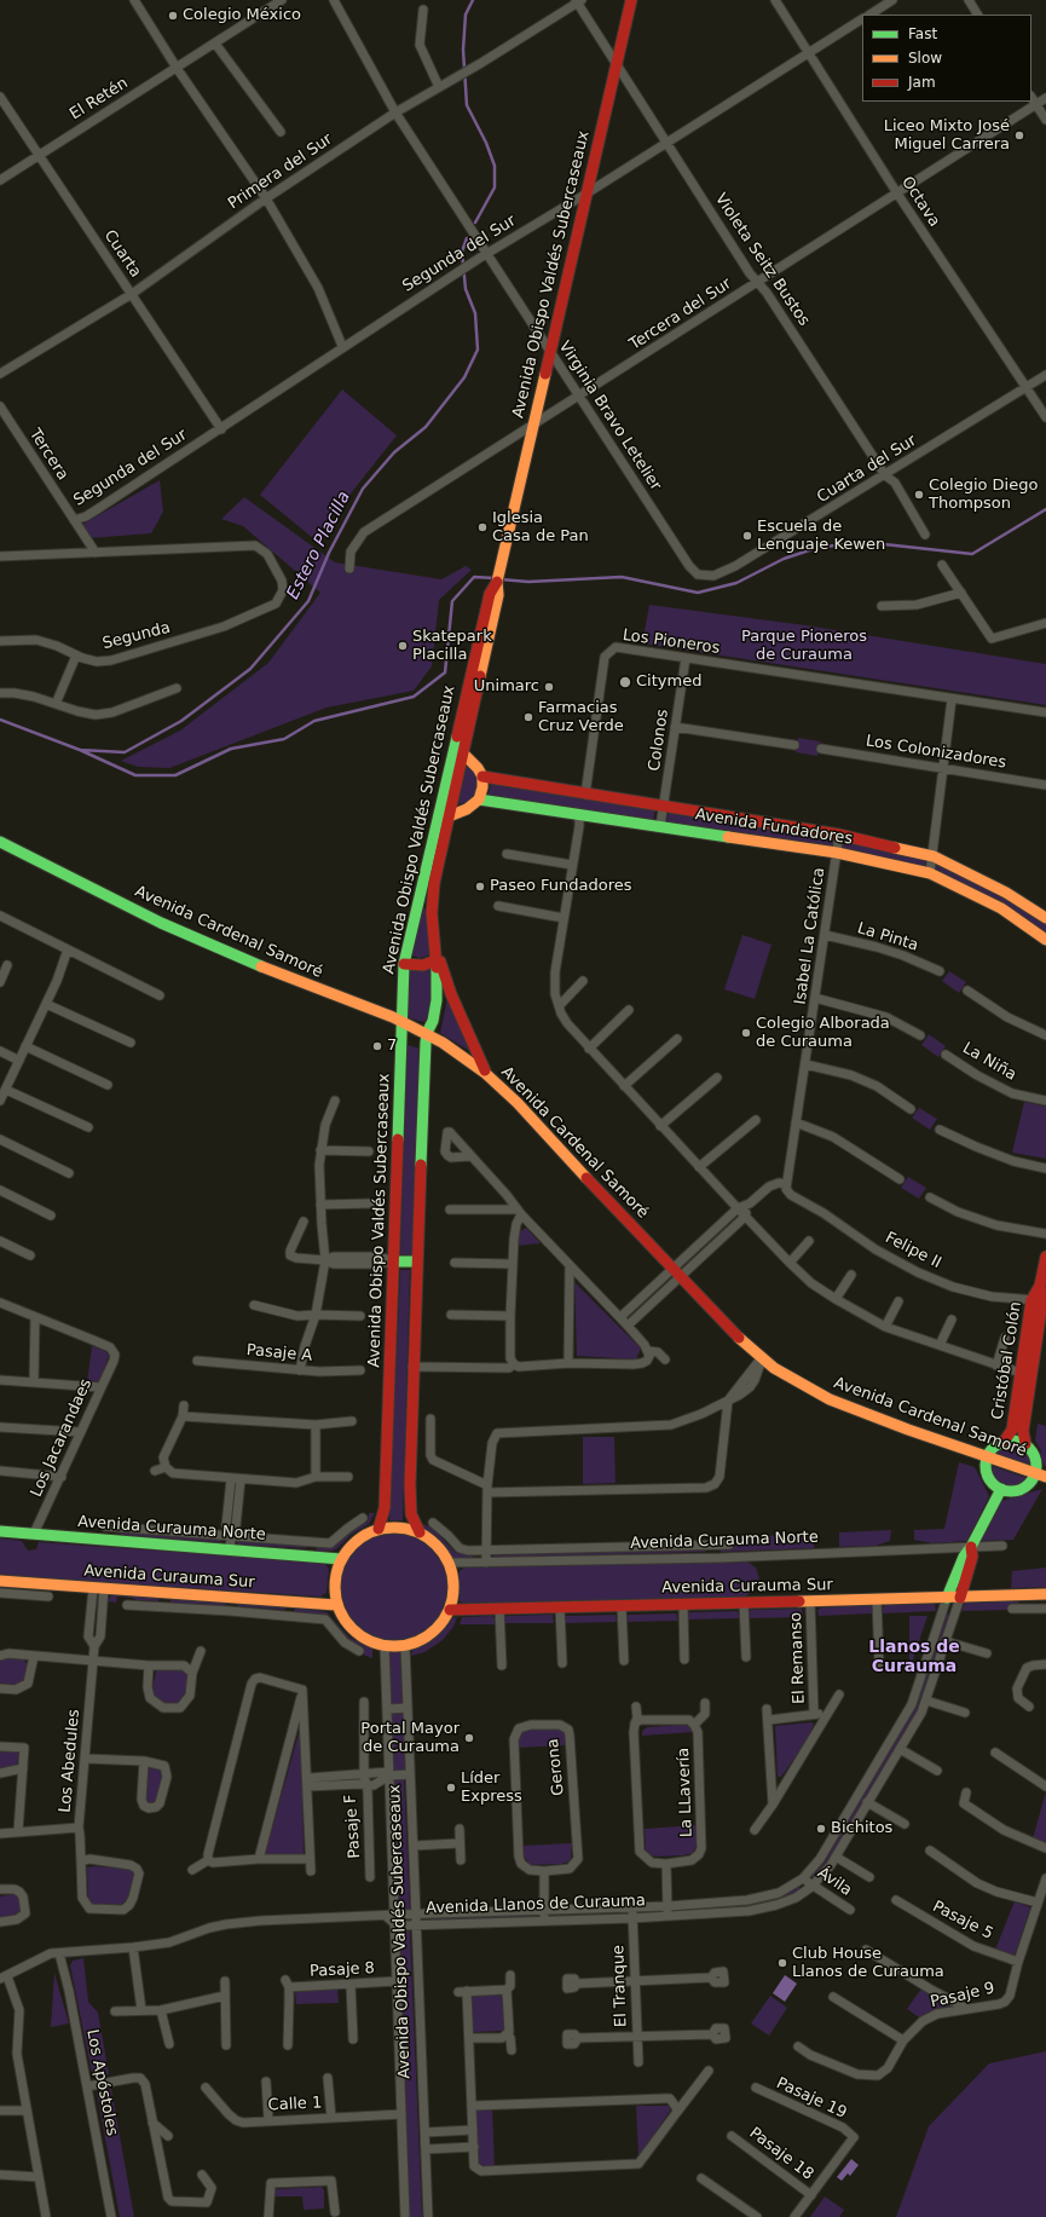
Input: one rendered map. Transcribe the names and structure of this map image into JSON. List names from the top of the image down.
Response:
{
  "streets": {
    "street": [
      "El Retén",
      "Primera del Sur",
      "Octava",
      "Cuarta",
      "Segunda del Sur",
      "Violeta Seitz Bustos",
      "Avenida Obispo Valdés Subercaseaux",
      "Tercera del Sur",
      "Virginia Bravo Letelier",
      "Tercera",
      "Cuarta del Sur",
      "Segunda",
      "Los Pioneros",
      "Colonos",
      "Los Colonizadores",
      "Avenida Fundadores",
      "Avenida Cardenal Samoré",
      "Isabel La Católica",
      "La Pinta",
      "La Niña",
      "Felipe II",
      "Pasaje A",
      "Cristóbal Colón",
      "Los Jacarandaes",
      "Avenida Curauma Norte",
      "Avenida Curauma Sur",
      "El Remanso",
      "Los Abedules",
      "Gerona",
      "La LLavería",
      "Pasaje F",
      "Ávila",
      "Avenida Llanos de Curauma",
      "Pasaje 5",
      "Pasaje 8",
      "El Tranque",
      "Pasaje 9",
      "Los Apóstoles",
      "Pasaje 19",
      "Calle 1",
      "Pasaje 18"
    ]
  },
  "crossings": [
    ["El Retén", "Cuarta"],
    ["Primera del Sur", "Cuarta"],
    ["Primera del Sur", "Violeta Seitz Bustos"],
    ["Primera del Sur", "Virginia Bravo Letelier"],
    ["Octava", "Segunda del Sur"],
    ["Octava", "Tercera del Sur"],
    ["Octava", "Cuarta del Sur"],
    ["Cuarta", "Segunda del Sur"],
    ["Segunda del Sur", "Violeta Seitz Bustos"],
    ["Segunda del Sur", "Avenida Obispo Valdés Subercaseaux"],
    ["Segunda del Sur", "Virginia Bravo Letelier"],
    ["Segunda del Sur", "Tercera"],
    ["Violeta Seitz Bustos", "Avenida Obispo Valdés Subercaseaux"],
    ["Violeta Seitz Bustos", "Tercera del Sur"],
    ["Violeta Seitz Bustos", "Cuarta del Sur"],
    ["Avenida Obispo Valdés Subercaseaux", "Tercera del Sur"],
    ["Avenida Obispo Valdés Subercaseaux", "Virginia Bravo Letelier"],
    ["Avenida Obispo Valdés Subercaseaux", "Avenida Cardenal Samoré"],
    ["Avenida Obispo Valdés Subercaseaux", "Avenida Curauma Norte"],
    ["Avenida Obispo Valdés Subercaseaux", "Avenida Curauma Sur"],
    ["Avenida Obispo Valdés Subercaseaux", "Avenida Llanos de Curauma"],
    ["Avenida Obispo Valdés Subercaseaux", "Pasaje 8"],
    ["Avenida Obispo Valdés Subercaseaux", "Calle 1"],
    ["Tercera del Sur", "Virginia Bravo Letelier"],
    ["Virginia Bravo Letelier", "Cuarta del Sur"],
    ["Tercera", "Segunda"],
    ["Los Pioneros", "Colonos"],
    ["Los Pioneros", "Avenida Fundadores"],
    ["Colonos", "Avenida Fundadores"],
    ["Avenida Fundadores", "Isabel La Católica"],
    ["Isabel La Católica", "La Pinta"],
    ["Isabel La Católica", "Felipe II"],
    ["Felipe II", "Cristóbal Colón"],
    ["Los Jacarandaes", "Avenida Curauma Norte"],
    ["Avenida Curauma Norte", "Avenida Curauma Sur"],
    ["Avenida Curauma Norte", "Avenida Llanos de Curauma"],
    ["Avenida Curauma Sur", "El Remanso"],
    ["Avenida Curauma Sur", "Los Abedules"],
    ["Avenida Curauma Sur", "Avenida Llanos de Curauma"],
    ["Ávila", "Avenida Llanos de Curauma"],
    ["Avenida Llanos de Curauma", "El Tranque"],
    ["Pasaje 5", "Pasaje 9"],
    ["Pasaje 19", "Pasaje 18"]
  ],
  "districts": ["Llanos de Curauma"],
  "water": ["Estero Placilla"],
  "parks": ["Parque Pioneros de Curauma"],
  "places": [
    "Colegio México",
    "Liceo Mixto José Miguel Carrera",
    "Colegio Diego Thompson",
    "Iglesia Casa de Pan",
    "Escuela de Lenguaje Kewen",
    "Skatepark Placilla",
    "Citymed",
    "Unimarc",
    "Farmacias Cruz Verde",
    "Paseo Fundadores",
    "Colegio Alborada de Curauma",
    "7",
    "Portal Mayor de Curauma",
    "Líder Express",
    "Bichitos",
    "Club House Llanos de Curauma"
  ],
  "legend": ["Fast", "Slow", "Jam"]
}
